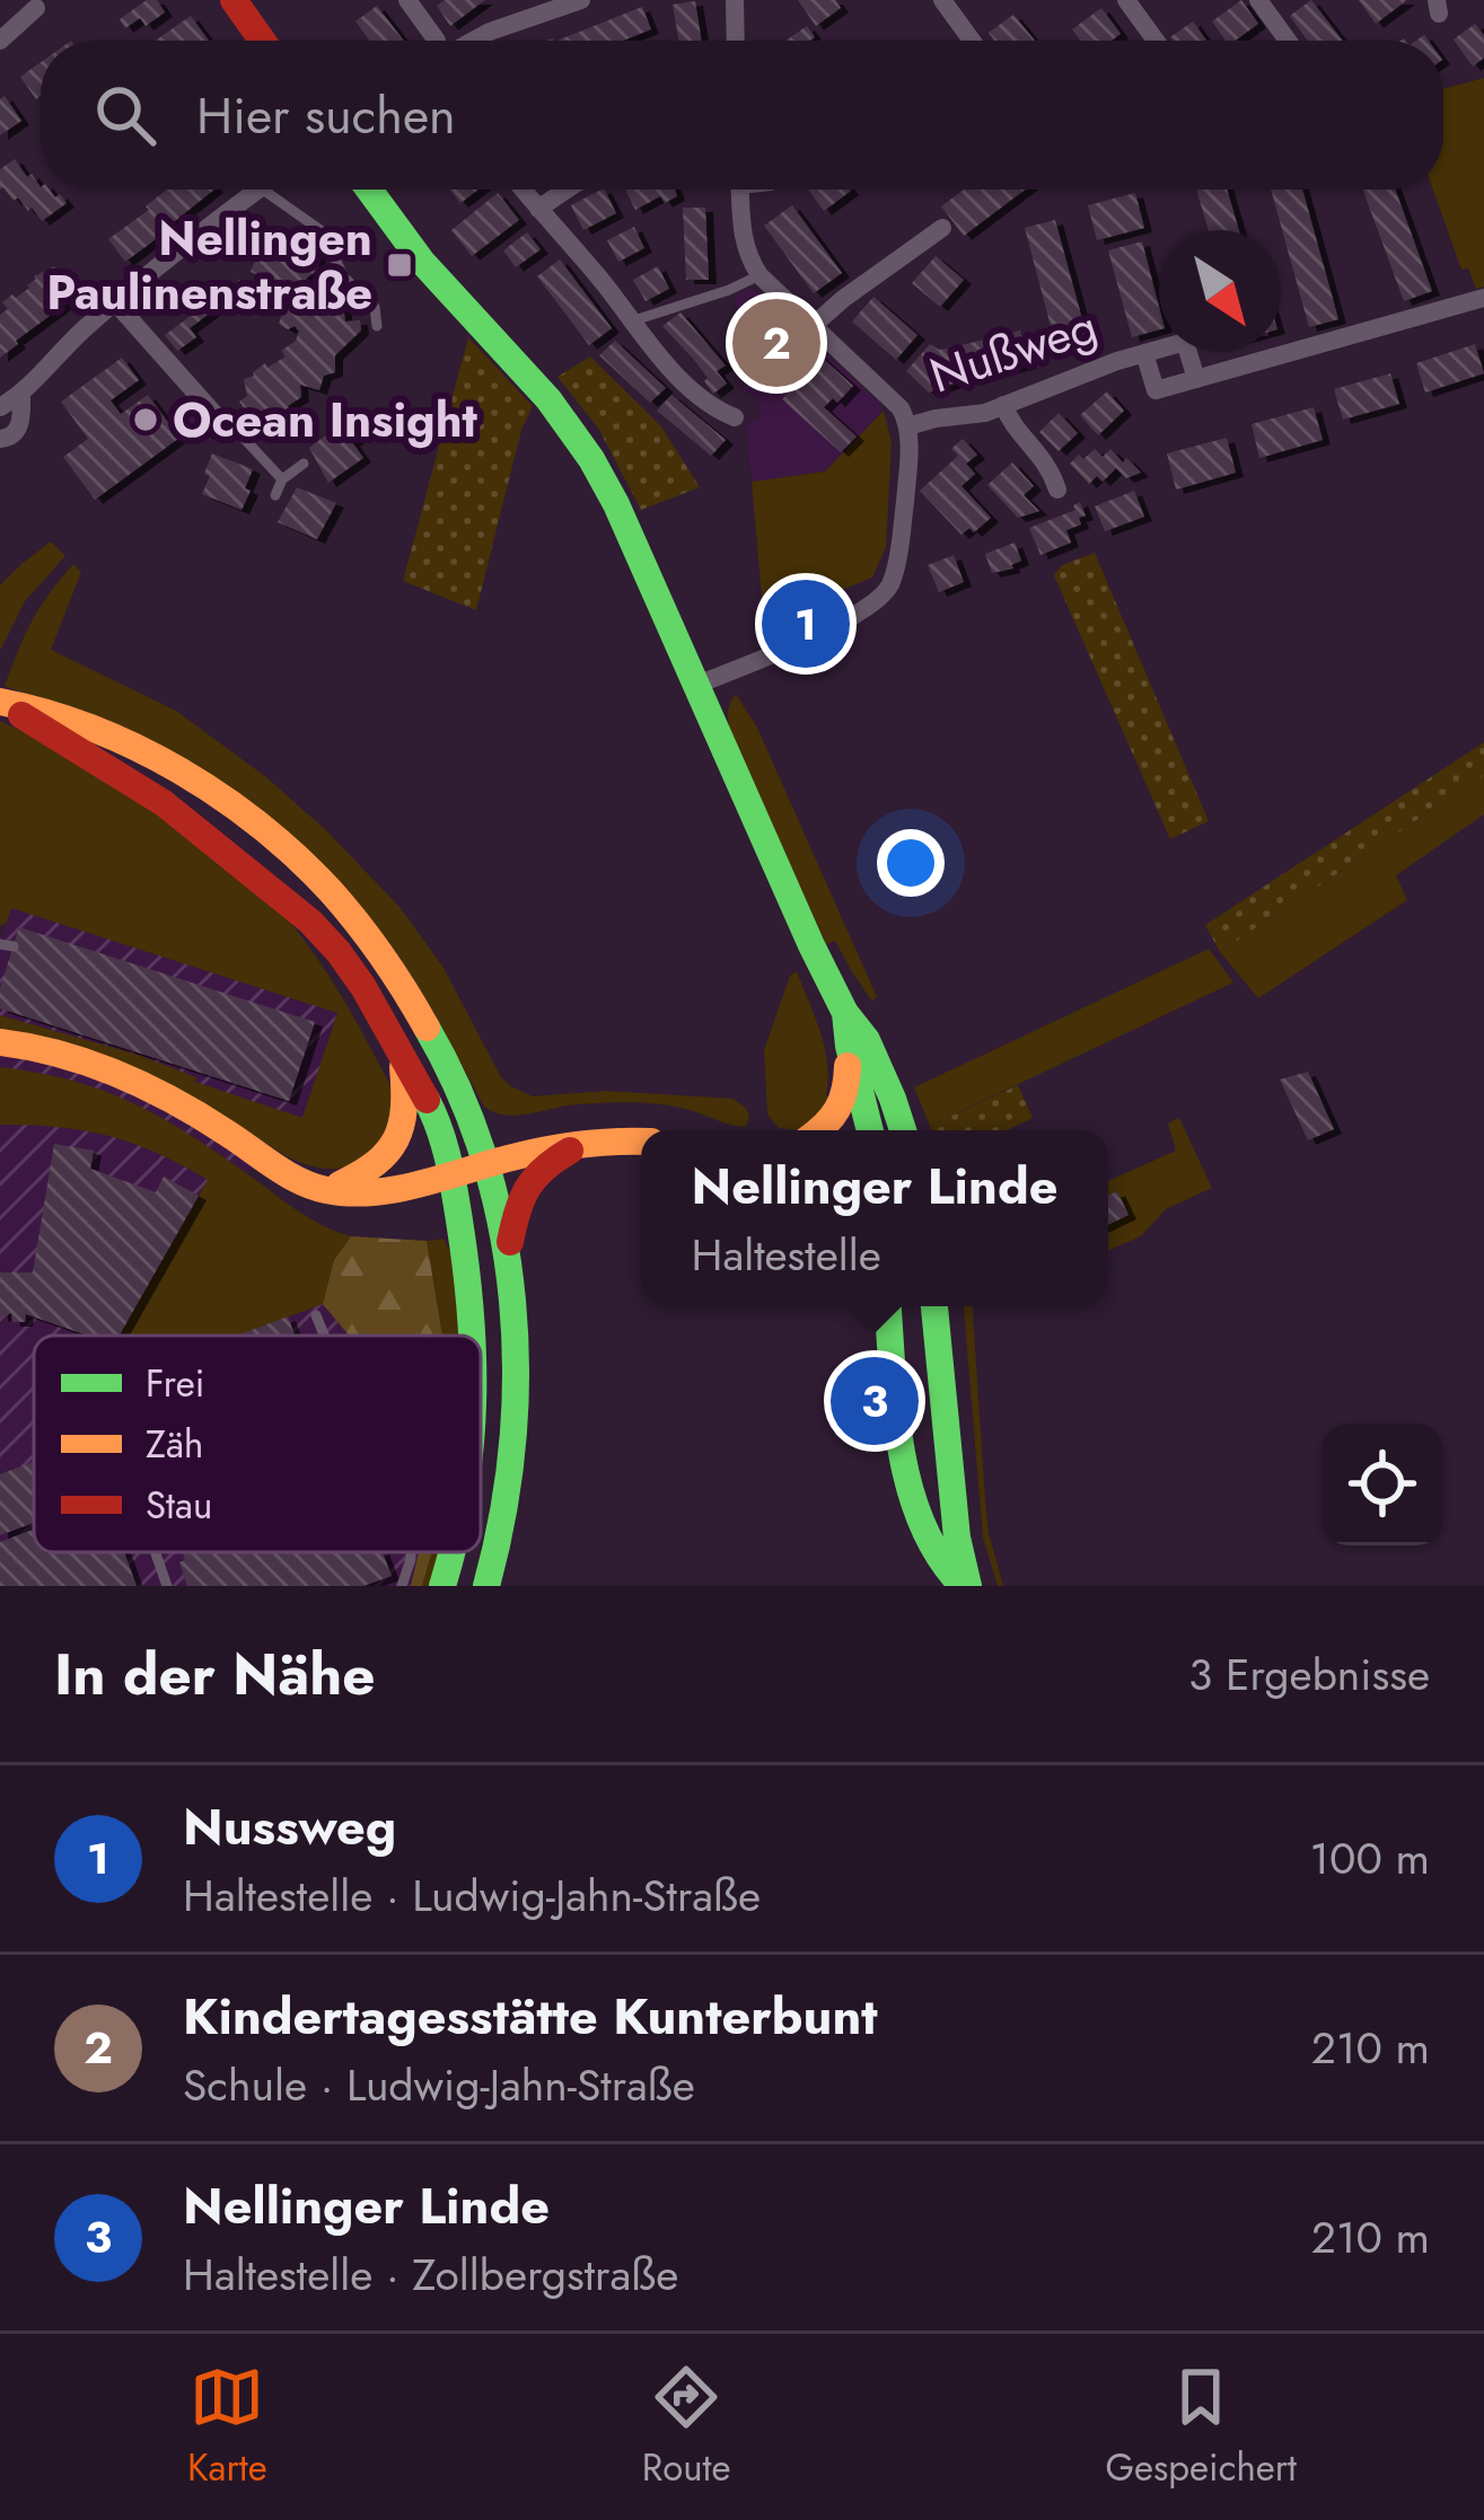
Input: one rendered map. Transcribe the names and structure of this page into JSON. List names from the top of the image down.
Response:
{
  "streets": {
    "street": ["Nußweg"]
  },
  "places": {
    "transit": ["Nellingen Paulinenstraße"],
    "other": ["Ocean Insight"]
  },
  "legend": ["Frei", "Zäh", "Stau"],
  "north": "bottom right",
  "page": {
    "search": "Hier suchen",
    "pins": ["2", "1", "3"],
    "popup": ["Nellinger Linde", "Haltestelle"],
    "heading": ["In der Nähe", "3 Ergebnisse"],
    "list": [
      {
        "mark": "1",
        "name": "Nussweg",
        "note": "Haltestelle · Ludwig-Jahn-Straße",
        "value": "100 m"
      },
      {
        "mark": "2",
        "name": "Kindertagesstätte Kunterbunt",
        "note": "Schule · Ludwig-Jahn-Straße",
        "value": "210 m"
      },
      {
        "mark": "3",
        "name": "Nellinger Linde",
        "note": "Haltestelle · Zollbergstraße",
        "value": "210 m"
      }
    ],
    "nav": ["Karte", "Route", "Gespeichert"]
  }
}
